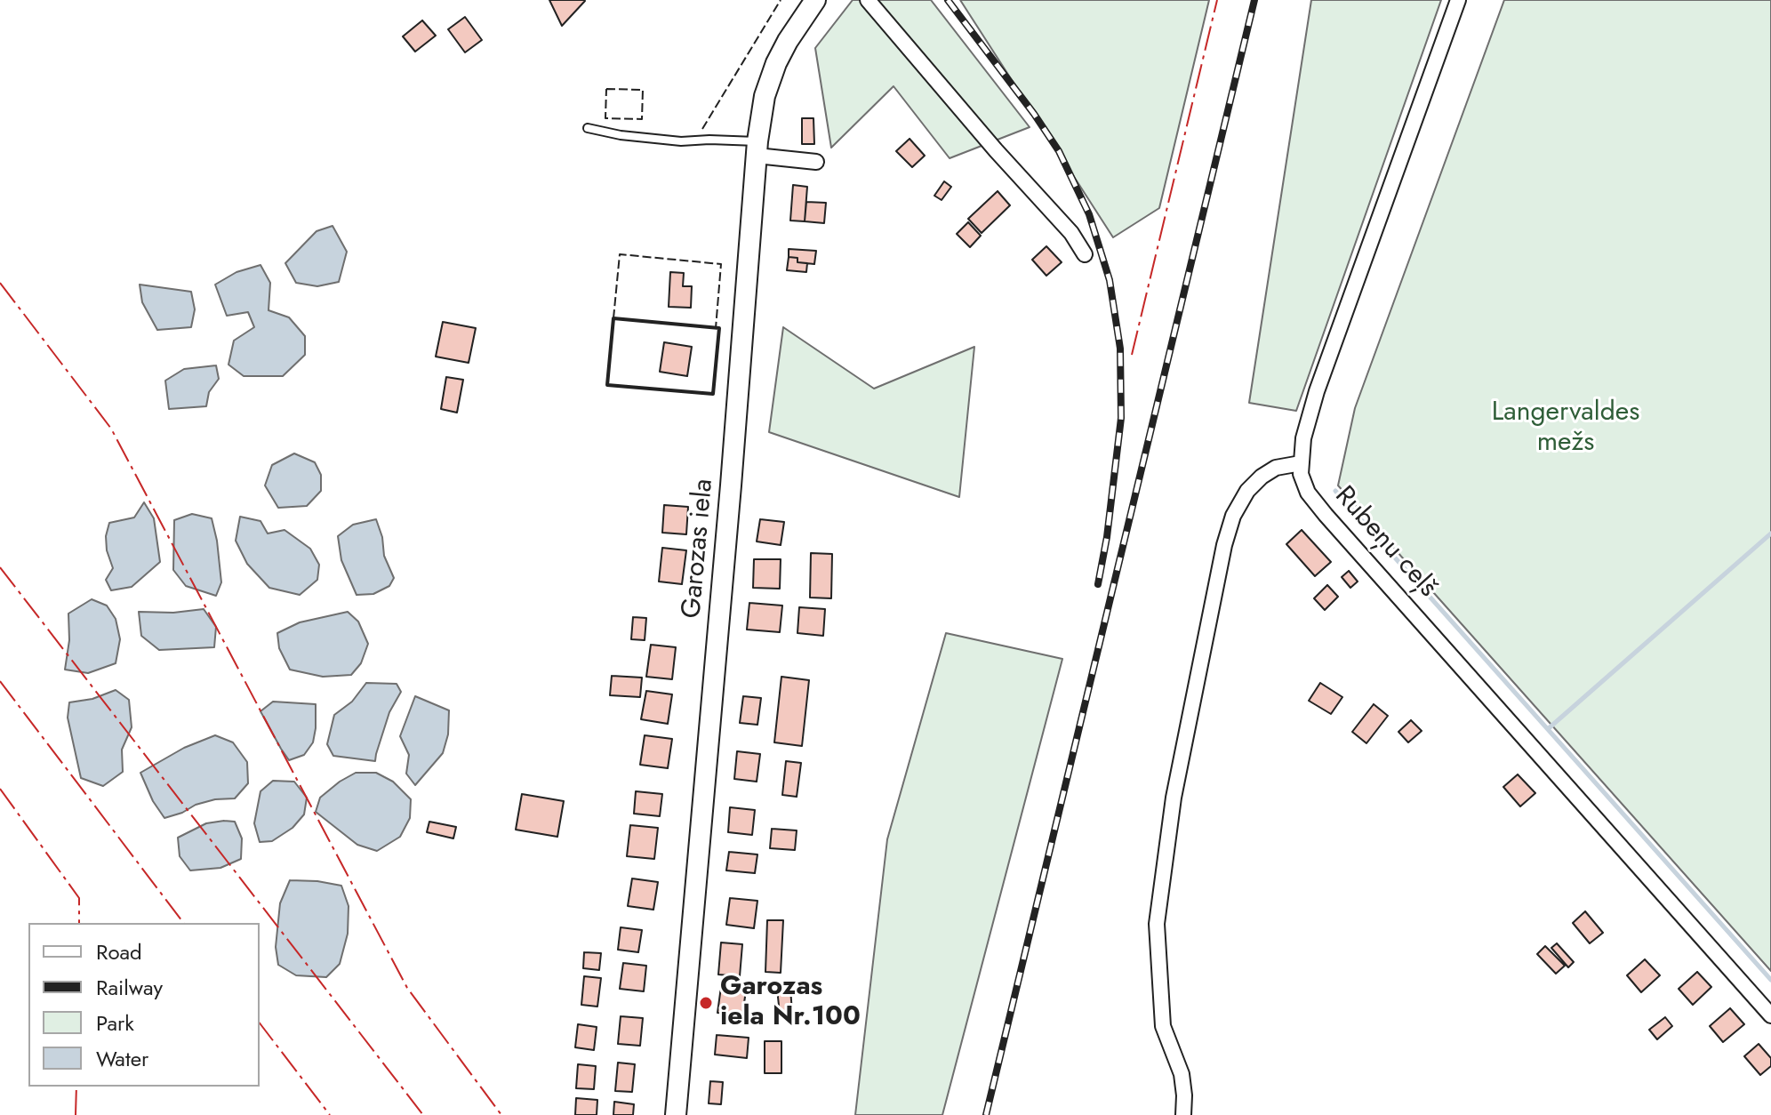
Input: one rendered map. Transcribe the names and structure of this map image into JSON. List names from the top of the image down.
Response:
{
  "streets": {
    "main road": ["Garozas iela"],
    "street": ["Rubeņu ceļš"]
  },
  "parks": ["Langervaldes mežs"],
  "places": ["Garozas iela Nr.100"],
  "legend": [
    "Road",
    "Railway",
    "Park",
    "Water"
  ]
}
